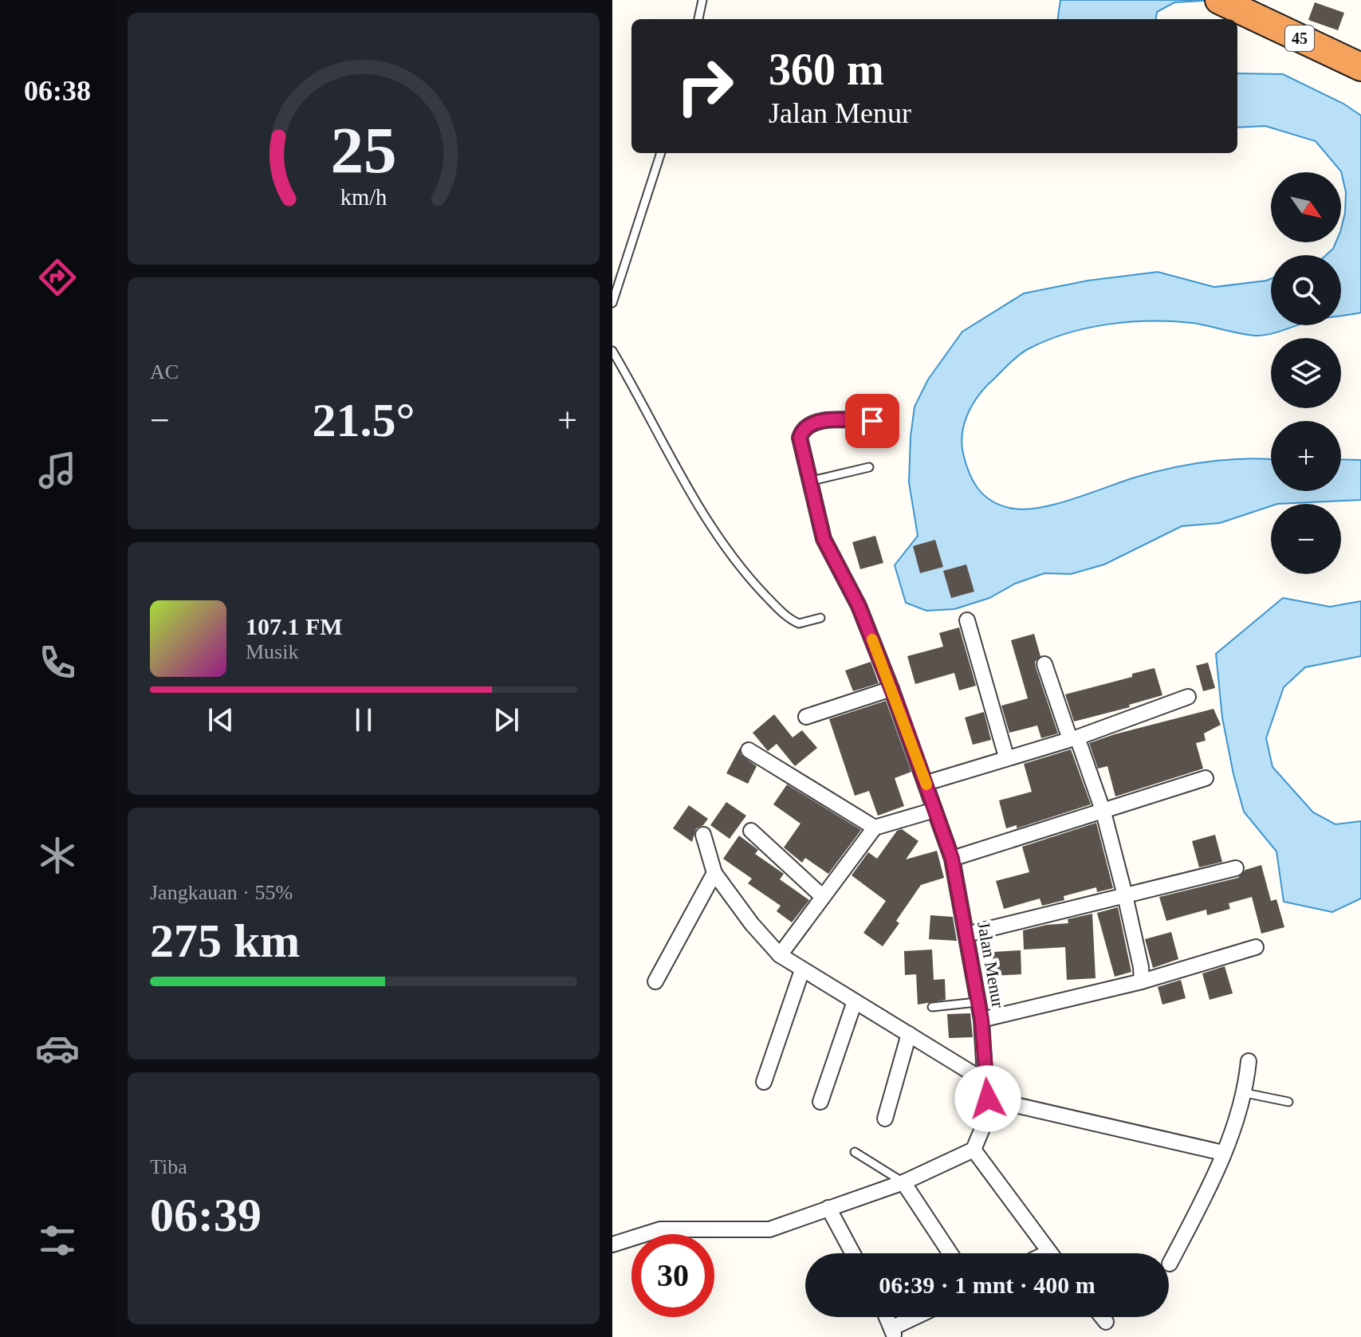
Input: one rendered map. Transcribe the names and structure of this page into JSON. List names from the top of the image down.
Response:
{
  "streets": {
    "highway": ["45"],
    "street": ["Jalan Menur"]
  },
  "north": "bottom right",
  "page": {
    "tabs": "06:38",
    "turn": ["360 m", "Jalan Menur"],
    "map_buttons": ["+", "−"],
    "tile": [
      "AC",
      ["Jangkauan · 55%", "275 km"],
      ["Tiba", "06:39"]
    ],
    "heat": ["−", "21.5°", "+"],
    "song": ["107.1 FM", "Musik"],
    "limit": "30",
    "trip": "06:39 · 1 mnt · 400 m",
    "gauge": ["25", "km/h"]
  }
}
